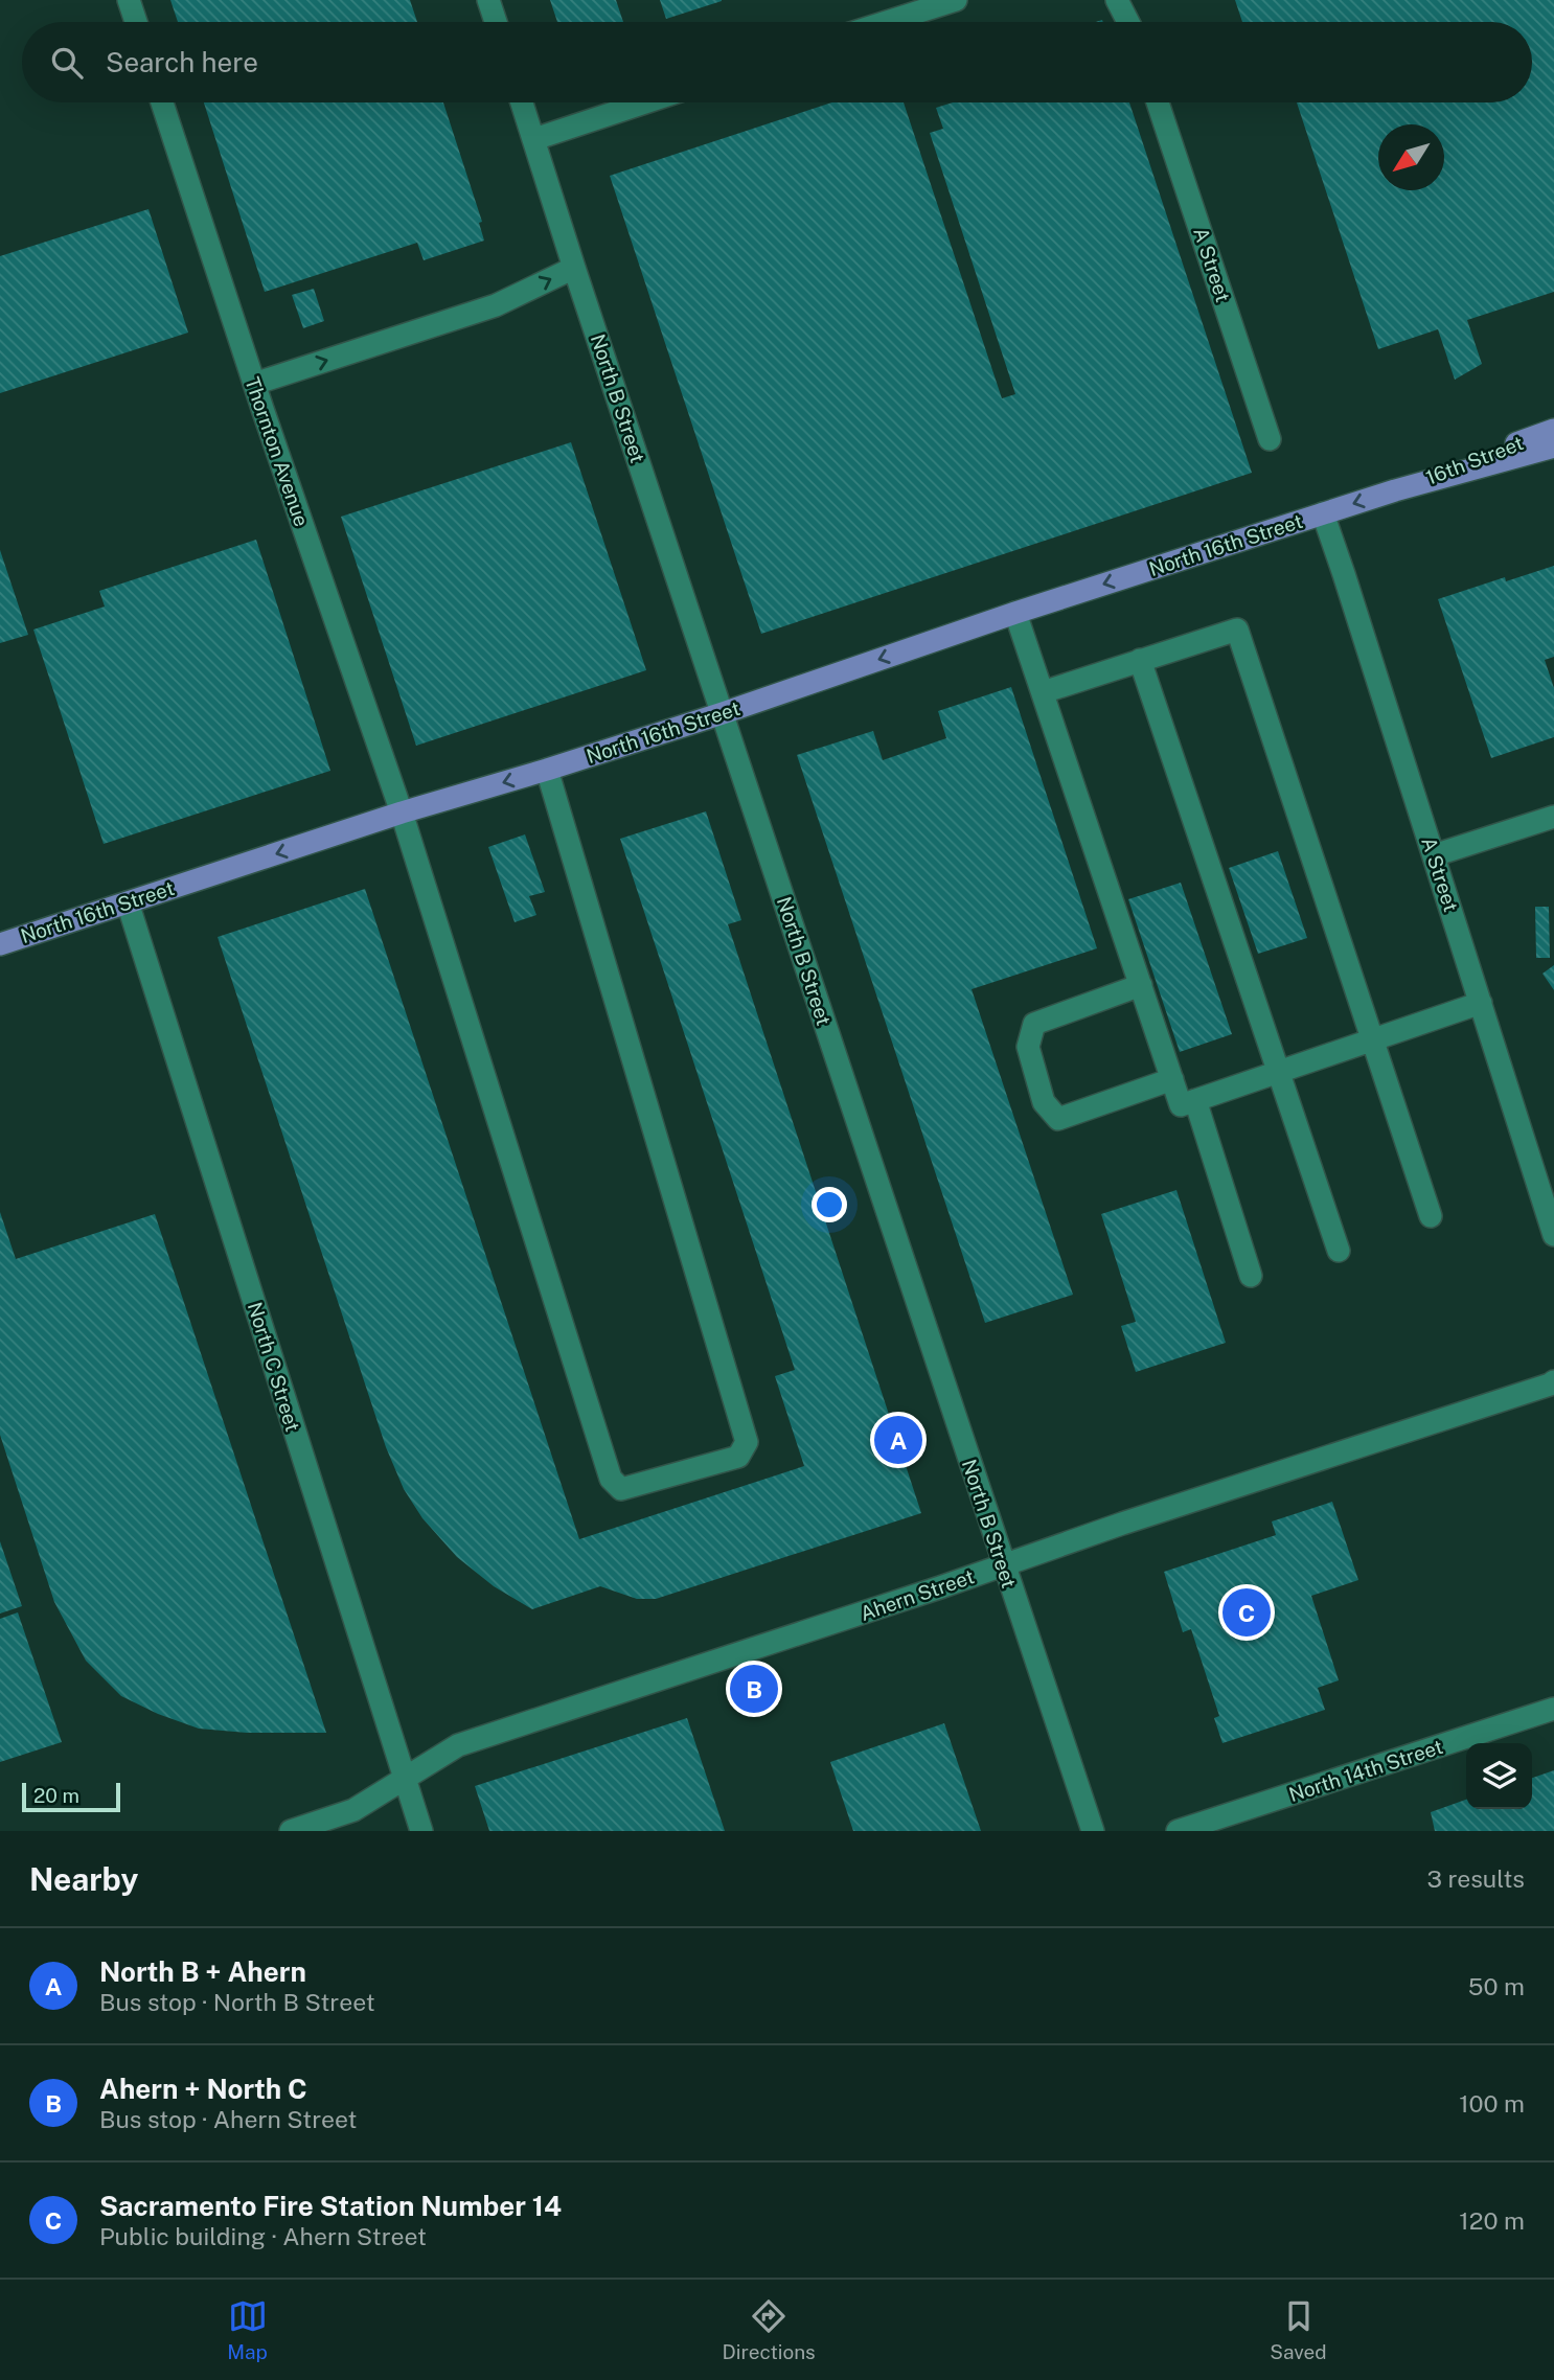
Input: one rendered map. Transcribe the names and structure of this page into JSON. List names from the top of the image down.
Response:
{
  "streets": {
    "main road": ["16th Street", "North 16th Street"],
    "street": [
      "A Street",
      "North B Street",
      "Thornton Avenue",
      "North C Street",
      "Ahern Street",
      "North 14th Street"
    ]
  },
  "crossings": [
    ["A Street", "16th Street"],
    ["A Street", "North 16th Street"],
    ["North B Street", "North 16th Street"],
    ["North B Street", "Ahern Street"],
    ["Thornton Avenue", "North 16th Street"],
    ["16th Street", "North 16th Street"],
    ["North 16th Street", "North C Street"],
    ["North C Street", "Ahern Street"]
  ],
  "one_way": ["North 16th Street"],
  "scale_bar": "20 m",
  "north": "bottom left",
  "page": {
    "search": "Search here",
    "pins": ["A", "C", "B"],
    "scale": "20 m",
    "heading": ["Nearby", "3 results"],
    "list": [
      {
        "mark": "A",
        "name": "North B + Ahern",
        "note": "Bus stop · North B Street",
        "value": "50 m"
      },
      {
        "mark": "B",
        "name": "Ahern + North C",
        "note": "Bus stop · Ahern Street",
        "value": "100 m"
      },
      {
        "mark": "C",
        "name": "Sacramento Fire Station Number 14",
        "note": "Public building · Ahern Street",
        "value": "120 m"
      }
    ],
    "nav": ["Map", "Directions", "Saved"]
  }
}
